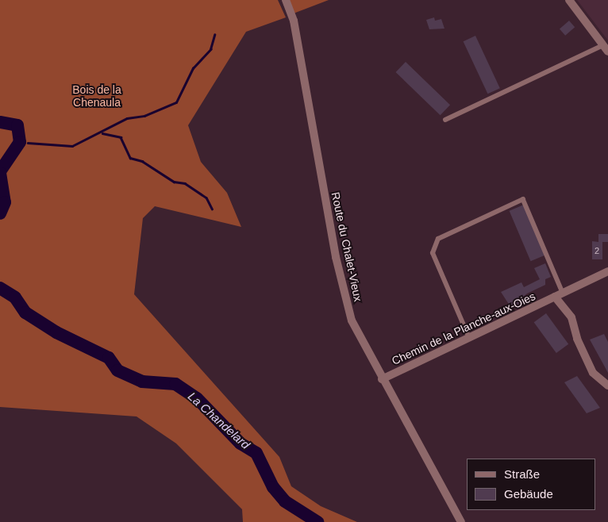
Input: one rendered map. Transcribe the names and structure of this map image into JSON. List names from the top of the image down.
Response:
{
  "streets": {
    "street": ["Route du Chalet-Vieux", "Chemin de la Planche-aux-Oies"]
  },
  "crossings": [
    ["Route du Chalet-Vieux", "Chemin de la Planche-aux-Oies"]
  ],
  "water": ["La Chandelard"],
  "parks": ["Bois de la Chenaula"],
  "house_numbers": ["2"],
  "legend": ["Straße", "Gebäude"]
}
